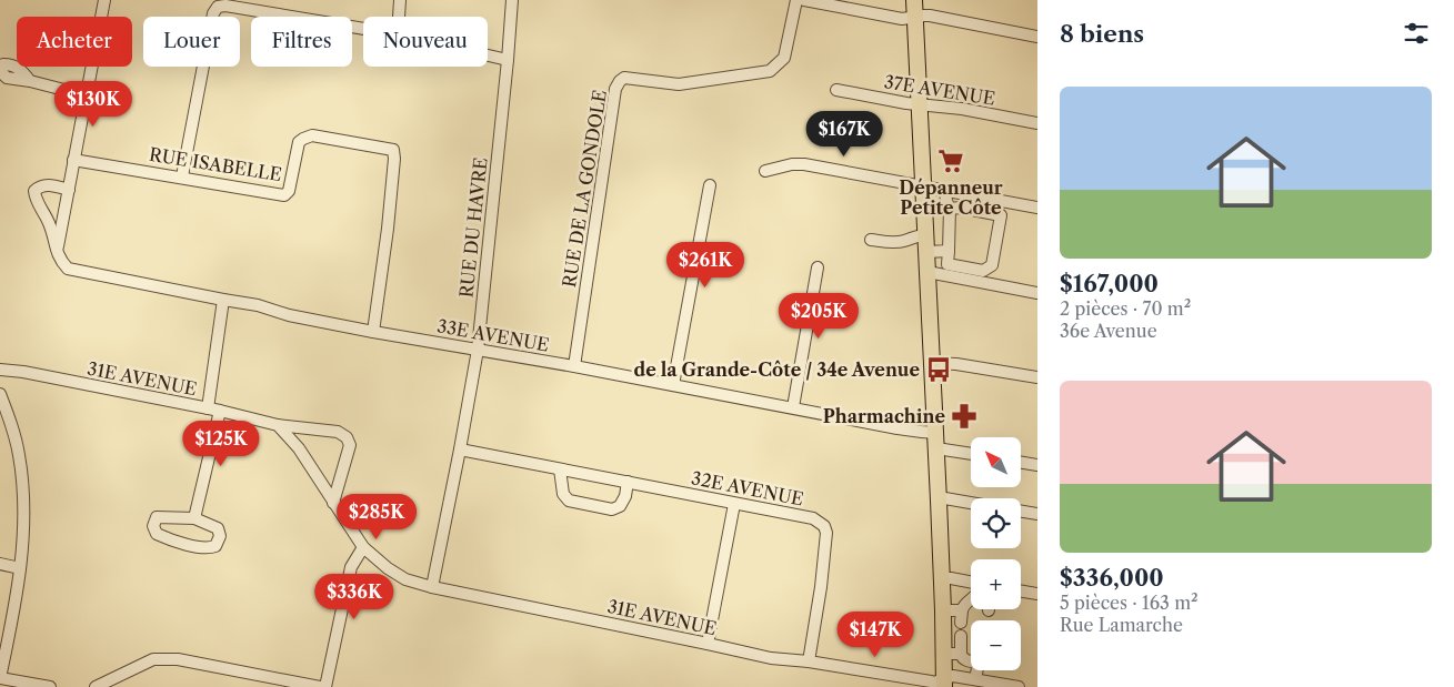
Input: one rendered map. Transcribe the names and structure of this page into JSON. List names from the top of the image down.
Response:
{
  "streets": {
    "street": [
      "37E AVENUE",
      "RUE ISABELLE",
      "RUE DE LA GONDOLE",
      "RUE DU HAVRE",
      "33E AVENUE",
      "31E AVENUE",
      "32E AVENUE"
    ]
  },
  "crossings": [
    ["RUE ISABELLE", "33E AVENUE"],
    ["RUE DE LA GONDOLE", "33E AVENUE"],
    ["RUE DU HAVRE", "33E AVENUE"],
    ["RUE DU HAVRE", "31E AVENUE"],
    ["RUE DU HAVRE", "32E AVENUE"],
    ["31E AVENUE", "32E AVENUE"]
  ],
  "places": {
    "supermarket": ["Dépanneur Petite Côte"],
    "bus stop": ["de la Grande-Côte / 34e Avenue"],
    "pharmacy": ["Pharmachine"]
  },
  "north": "top left",
  "page": {
    "heading": "8 biens",
    "chip": [
      "Acheter",
      "Louer",
      "Filtres",
      "Nouveau"
    ],
    "list": [
      {
        "name": "$167,000",
        "note": "2 pièces · 70 m² · 36e Avenue"
      },
      {
        "name": "$336,000",
        "note": "5 pièces · 163 m² · Rue Lamarche"
      }
    ],
    "price": [
      "$130K",
      "$167K",
      "$261K",
      "$205K",
      "$125K",
      "$285K",
      "$336K",
      "$147K"
    ],
    "map_buttons": ["+", "−"]
  }
}
